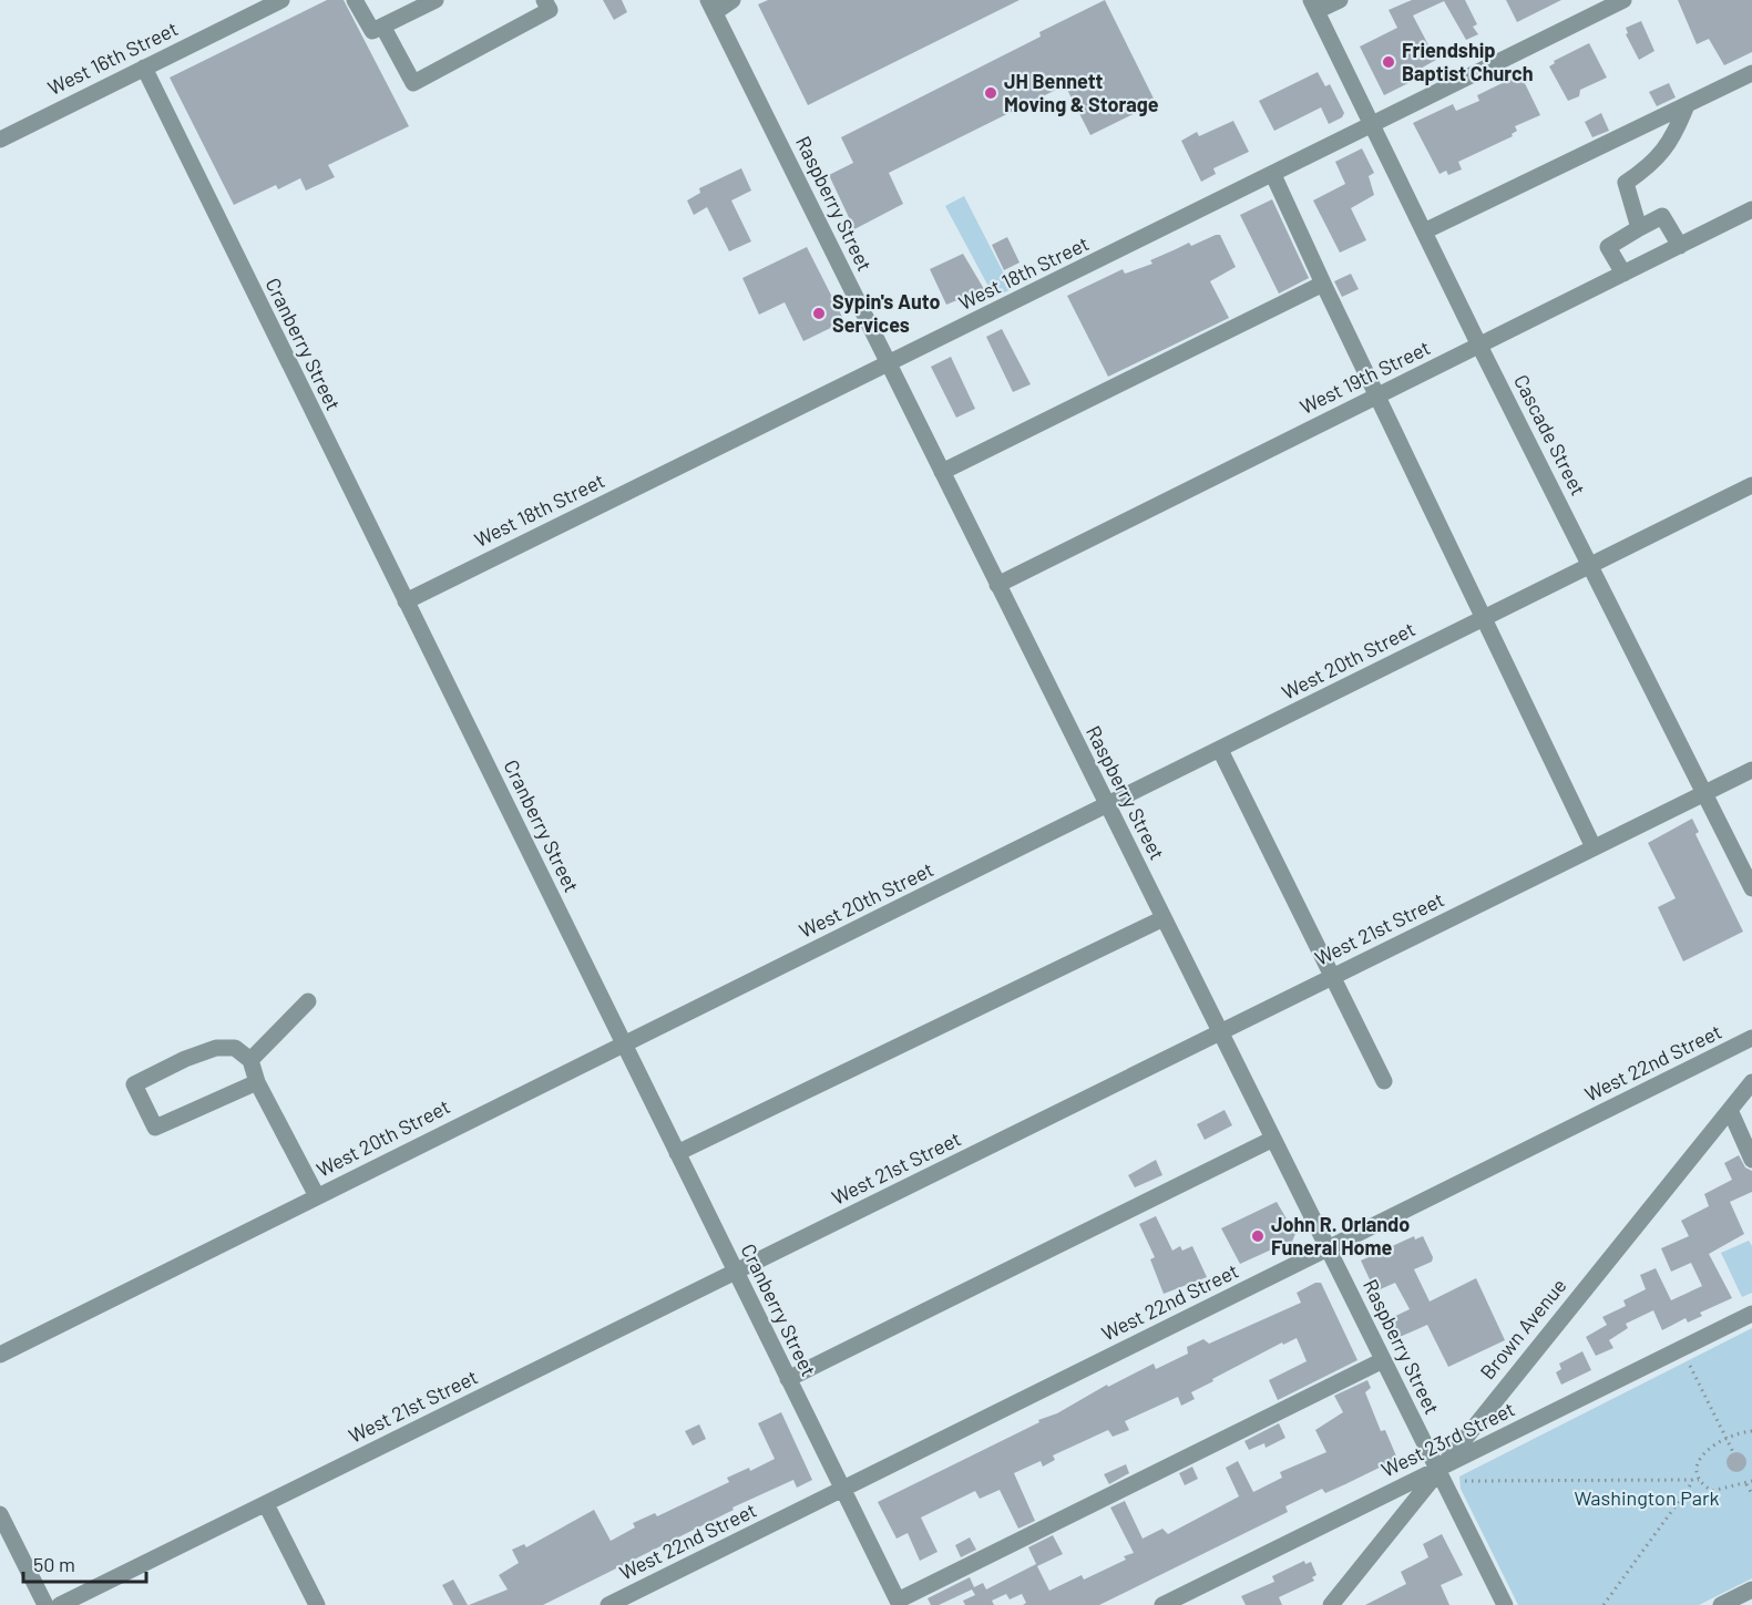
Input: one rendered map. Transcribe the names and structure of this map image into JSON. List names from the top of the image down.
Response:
{
  "streets": {
    "street": [
      "West 16th Street",
      "Raspberry Street",
      "West 18th Street",
      "Cranberry Street",
      "West 19th Street",
      "Cascade Street",
      "West 20th Street",
      "West 21st Street",
      "West 22nd Street",
      "Brown Avenue",
      "West 23rd Street"
    ]
  },
  "crossings": [
    ["West 16th Street", "Cranberry Street"],
    ["Raspberry Street", "West 18th Street"],
    ["Raspberry Street", "West 19th Street"],
    ["Raspberry Street", "West 20th Street"],
    ["Raspberry Street", "West 21st Street"],
    ["Raspberry Street", "West 22nd Street"],
    ["Raspberry Street", "Brown Avenue"],
    ["Raspberry Street", "West 23rd Street"],
    ["West 18th Street", "Cranberry Street"],
    ["West 18th Street", "Cascade Street"],
    ["Cranberry Street", "West 20th Street"],
    ["Cranberry Street", "West 21st Street"],
    ["Cranberry Street", "West 22nd Street"],
    ["West 19th Street", "Cascade Street"],
    ["Cascade Street", "West 20th Street"],
    ["Cascade Street", "West 21st Street"],
    ["Brown Avenue", "West 23rd Street"]
  ],
  "parks": ["Washington Park"],
  "places": [
    "Friendship Baptist Church",
    "JH Bennett Moving & Storage",
    "Sypin's Auto Services",
    "John R. Orlando Funeral Home"
  ],
  "scale_bar": "50 m"
}
